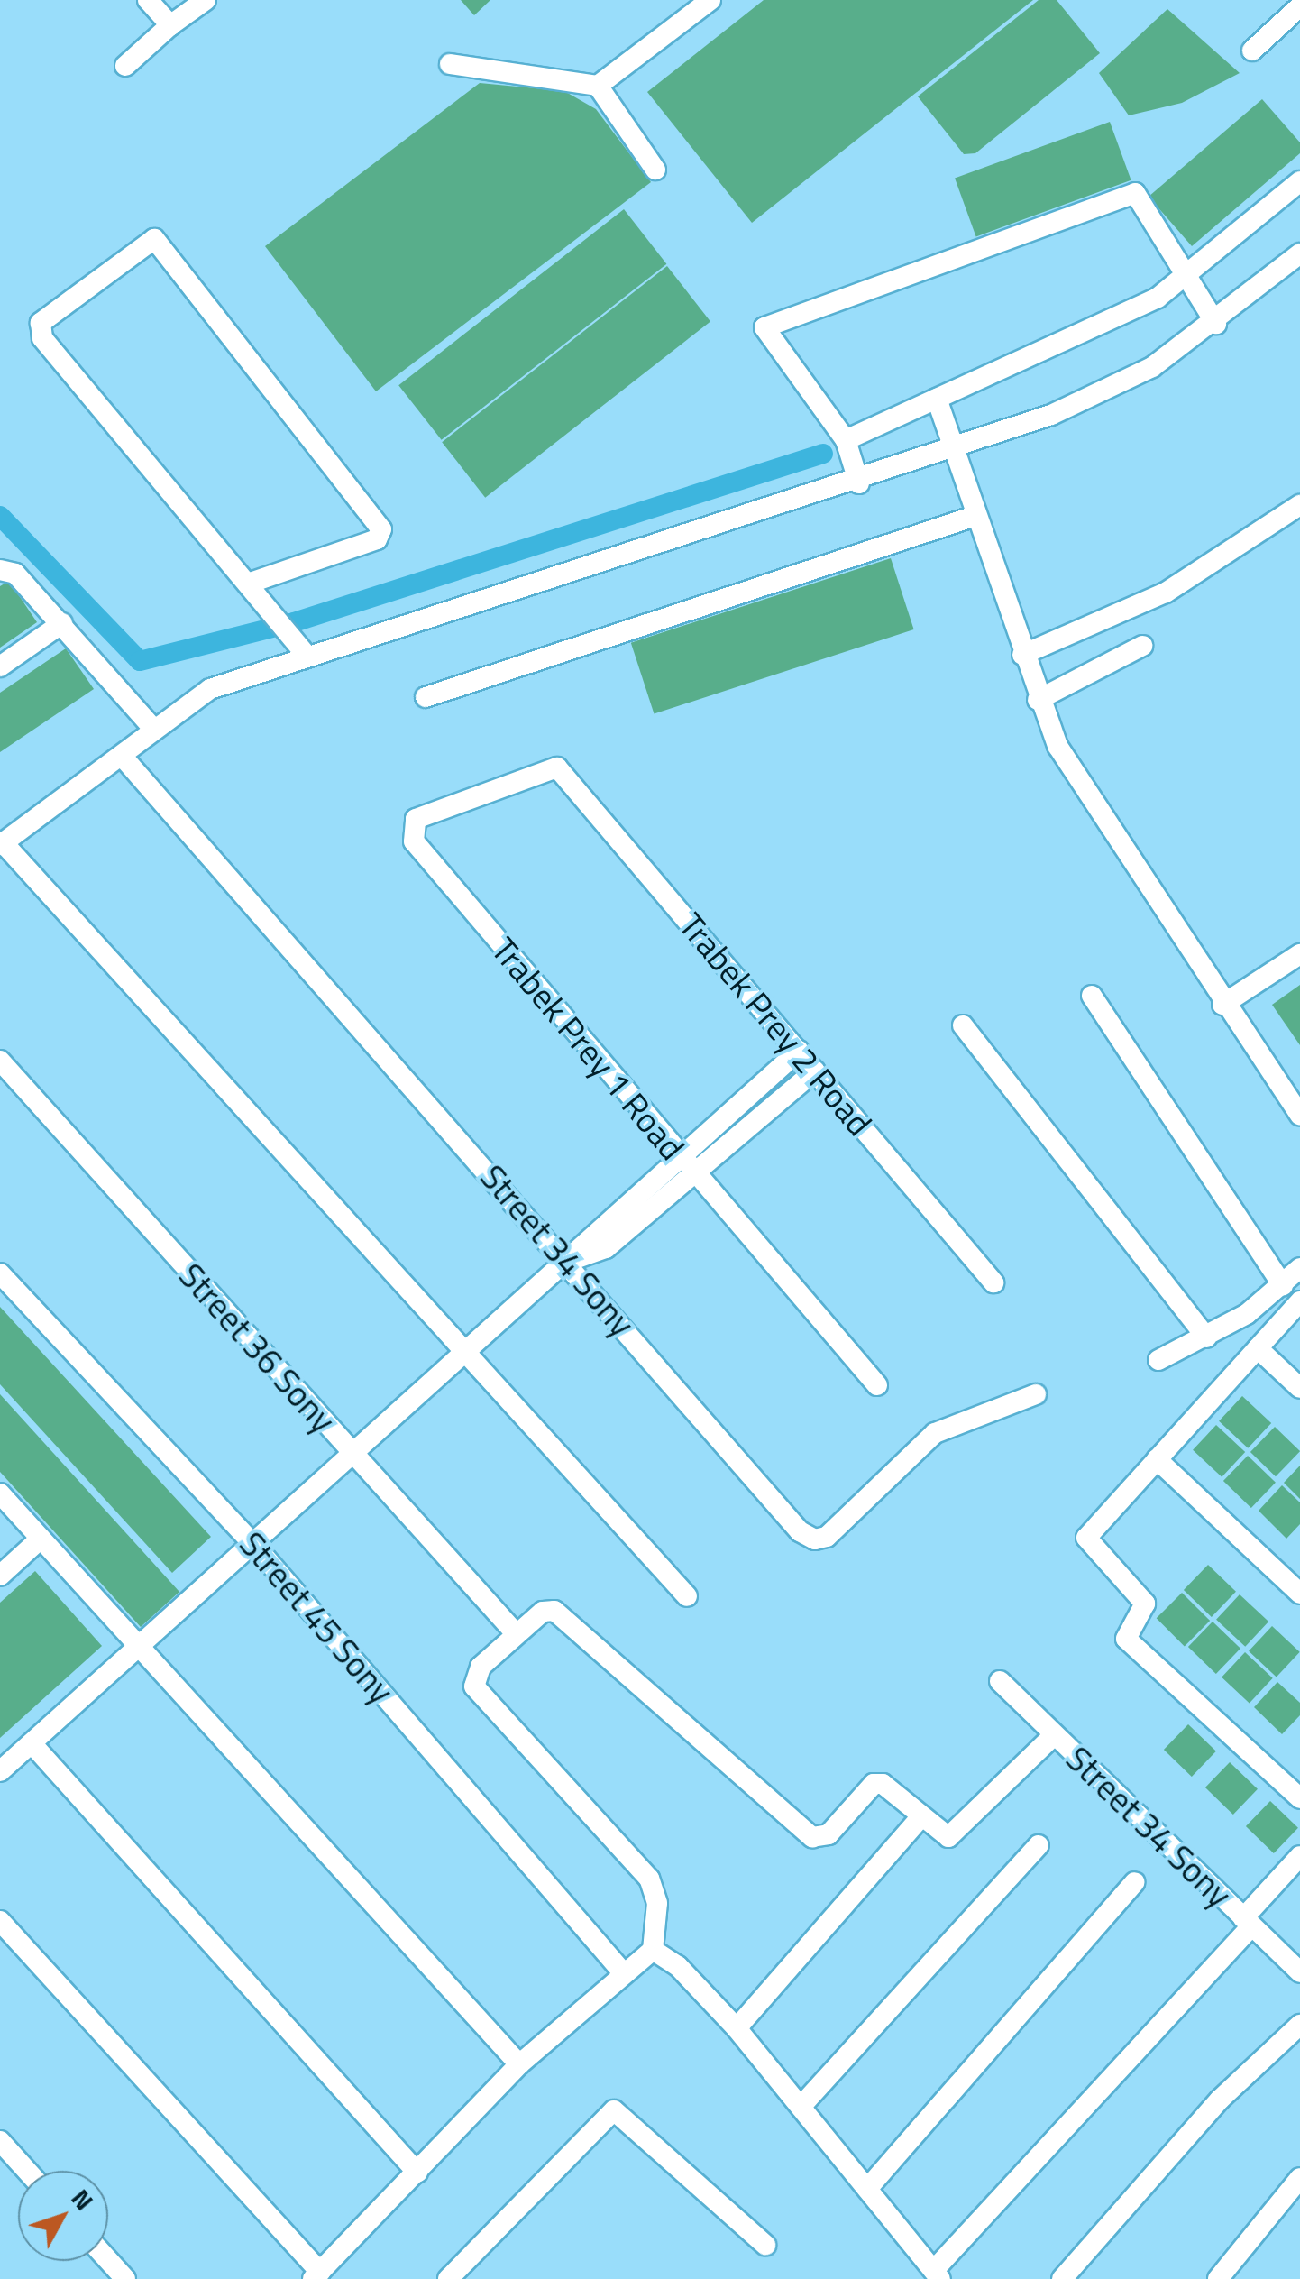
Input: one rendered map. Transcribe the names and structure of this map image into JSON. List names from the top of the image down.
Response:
{
  "streets": {
    "street": [
      "Trabek Prey 2 Road",
      "Trabek Prey 1 Road",
      "Street 34 Sony",
      "Street 36 Sony",
      "Street 45 Sony"
    ]
  },
  "crossings": [
    ["Trabek Prey 2 Road", "Trabek Prey 1 Road"]
  ],
  "north": "top right"
}
